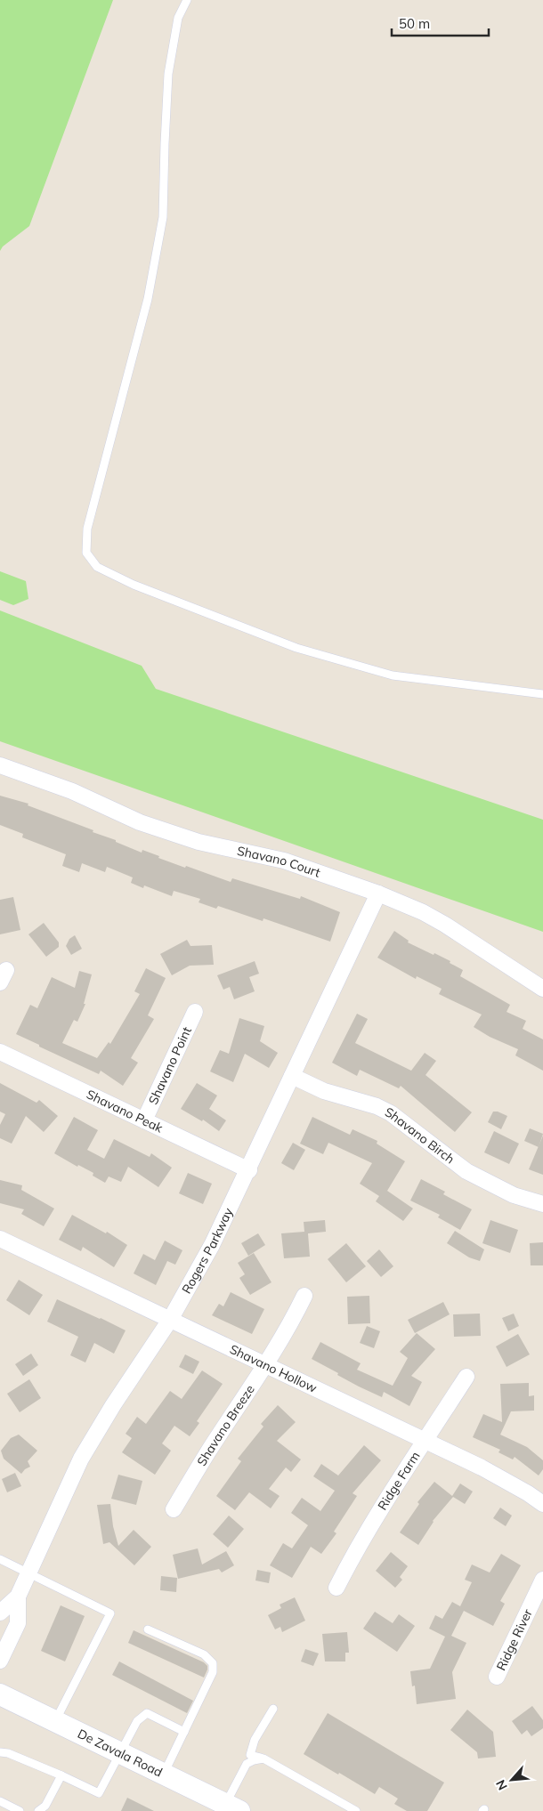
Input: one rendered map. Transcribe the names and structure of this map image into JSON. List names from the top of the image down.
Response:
{
  "streets": {
    "main road": ["De Zavala Road"],
    "street": [
      "Shavano Court",
      "Shavano Point",
      "Shavano Peak",
      "Shavano Birch",
      "Rogers Parkway",
      "Shavano Hollow",
      "Shavano Breeze",
      "Ridge Farm",
      "Ridge River"
    ]
  },
  "crossings": [
    ["Shavano Court", "Rogers Parkway"],
    ["Shavano Point", "Shavano Peak"],
    ["Shavano Peak", "Rogers Parkway"],
    ["Shavano Birch", "Rogers Parkway"],
    ["Rogers Parkway", "Shavano Hollow"],
    ["Shavano Hollow", "Shavano Breeze"],
    ["Shavano Hollow", "Ridge Farm"]
  ],
  "scale_bar": "50 m",
  "north": "bottom left"
}
